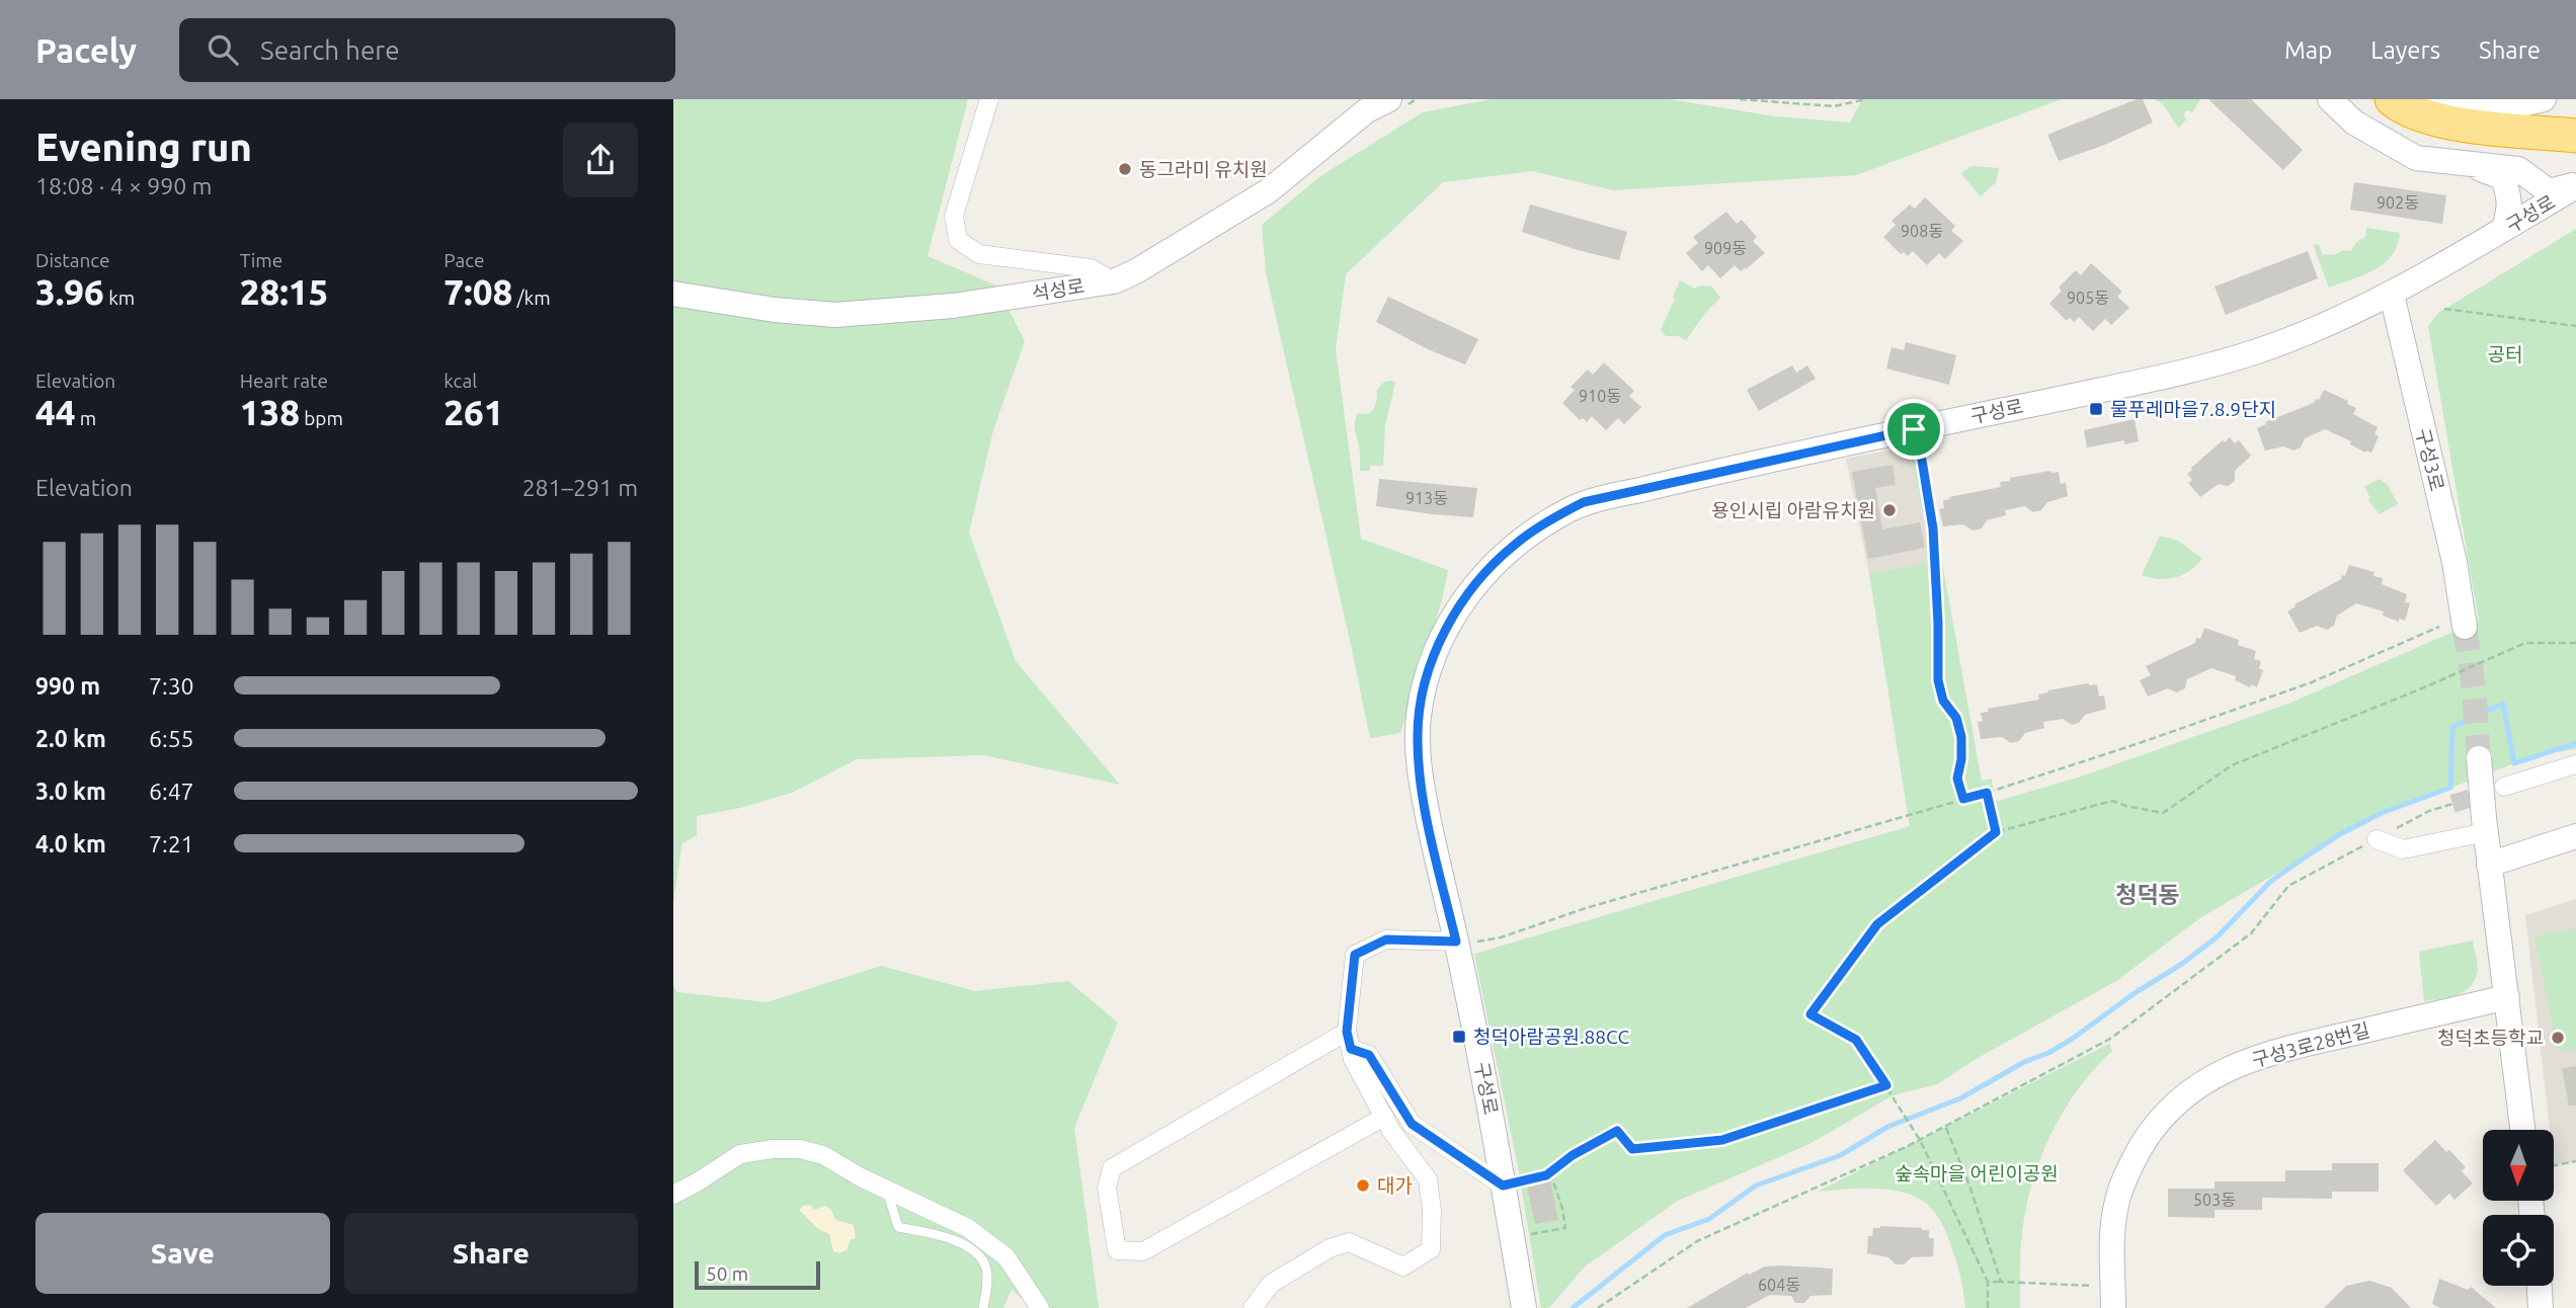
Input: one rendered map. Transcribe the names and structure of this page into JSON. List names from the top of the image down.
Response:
{
  "streets": {
    "street": [
      "구성로",
      "석성로",
      "구성3로",
      "구성3로28번길"
    ]
  },
  "crossings": [
    ["구성로", "구성3로"]
  ],
  "districts": ["청덕동"],
  "parks": ["공터", "숲속마을 어린이공원"],
  "places": {
    "other": [
      "동그라미 유치원",
      "용인시립 아람유치원",
      "청덕초등학교",
      "대가"
    ],
    "transit": ["물푸레마을7.8.9단지", "청덕아람공원.88CC"]
  },
  "house_numbers": [
    "902동",
    "908동",
    "909동",
    "905동",
    "910동",
    "913동",
    "503동",
    "604동"
  ],
  "scale_bar": "50 m",
  "north": "bottom",
  "page": {
    "header": "Pacely",
    "search": "Search here",
    "nav": ["Map", "Layers", "Share"],
    "heading": ["Evening run", "18:08 · 4 × 990 m"],
    "stats": [
      ["Distance", "3.96 km"],
      ["Time", "28:15"],
      ["Pace", "7:08 /km"],
      ["Elevation", "44 m"],
      ["Heart rate", "138 bpm"],
      ["kcal", "261"]
    ],
    "chart": ["Elevation", "281–291 m"],
    "list": [
      {
        "name": "990 m",
        "note": "7:30"
      },
      {
        "name": "2.0 km",
        "note": "6:55"
      },
      {
        "name": "3.0 km",
        "note": "6:47"
      },
      {
        "name": "4.0 km",
        "note": "7:21"
      }
    ],
    "buttons": ["Save", "Share"],
    "scale": "50 m"
  }
}
